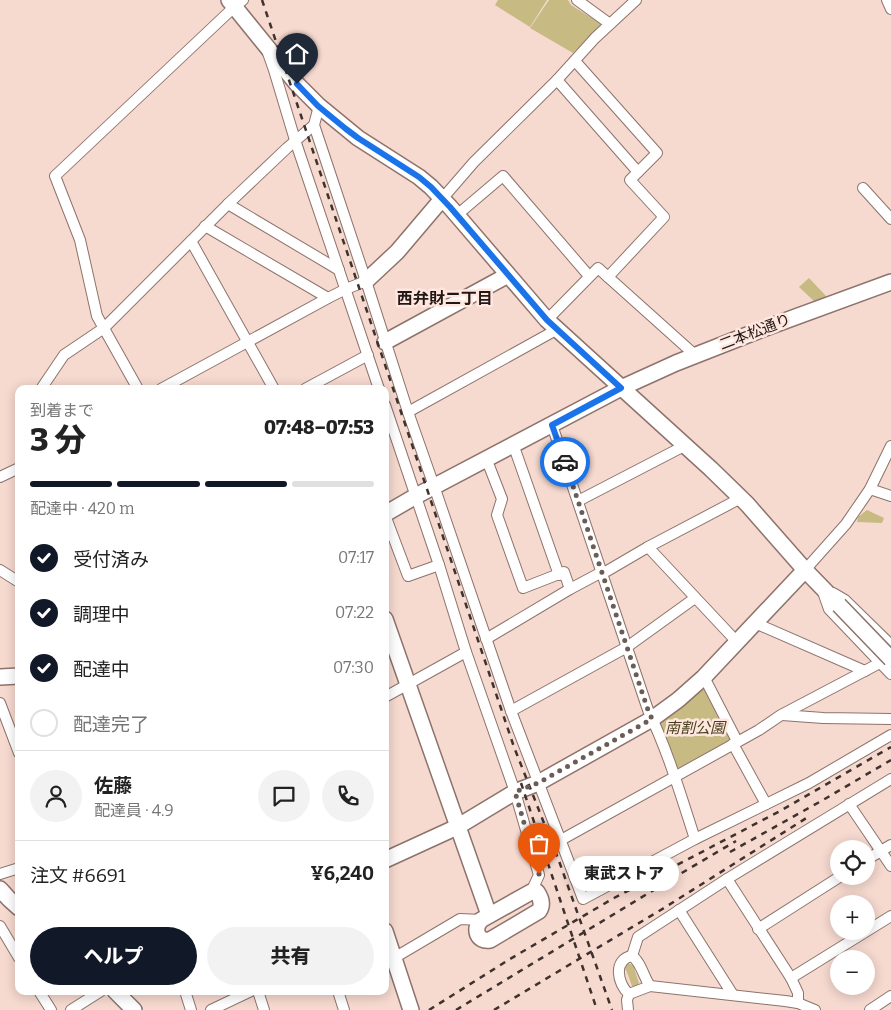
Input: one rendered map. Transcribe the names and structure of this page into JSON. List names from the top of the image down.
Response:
{
  "streets": {
    "street": ["二本松通り"]
  },
  "districts": ["西弁財二丁目"],
  "parks": ["南割公園"],
  "places": ["東武ストア"],
  "page": {
    "heading": ["3 分", "到着まで", "07:48–07:53"],
    "panel": [
      "佐藤",
      "配達員 · 4.9",
      "注文 #6691",
      "¥6,240"
    ],
    "bar": "配達中 · 420 m",
    "list": [
      ["受付済み", "07:17"],
      ["調理中", "07:22"],
      ["配達中", "07:30"],
      "配達完了"
    ],
    "map_buttons": ["+", "−"],
    "bubble": "東武ストア",
    "buttons": ["ヘルプ", "共有"]
  }
}
